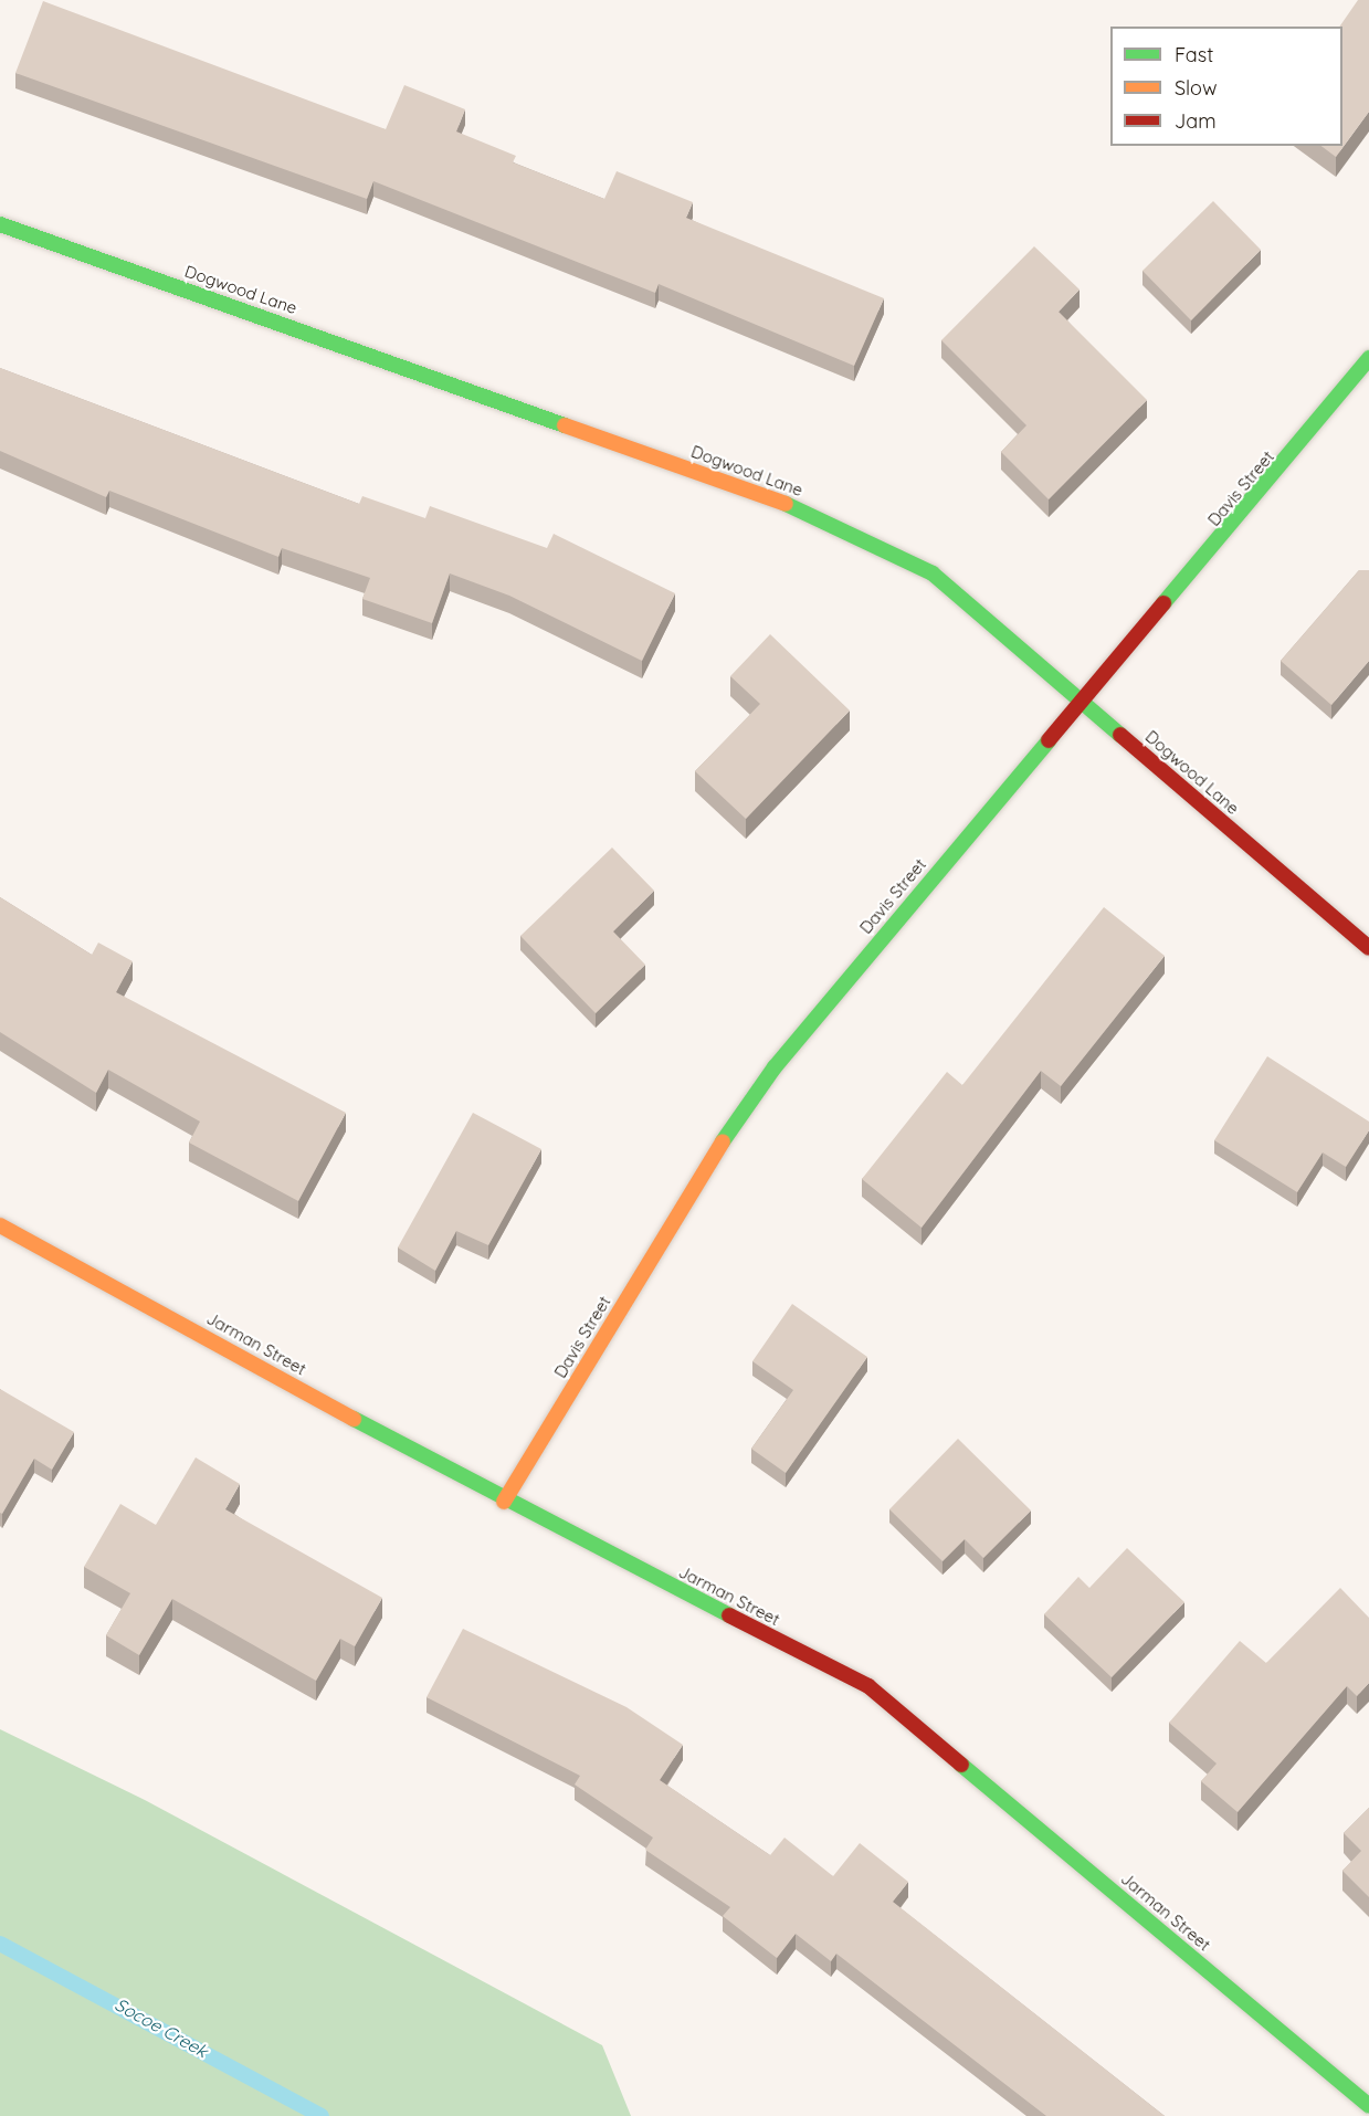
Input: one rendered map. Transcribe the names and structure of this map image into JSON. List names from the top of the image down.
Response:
{
  "streets": {
    "street": ["Dogwood Lane", "Davis Street", "Jarman Street"]
  },
  "crossings": [
    ["Dogwood Lane", "Davis Street"],
    ["Davis Street", "Jarman Street"]
  ],
  "water": ["Socoe Creek"],
  "legend": ["Fast", "Slow", "Jam"]
}
